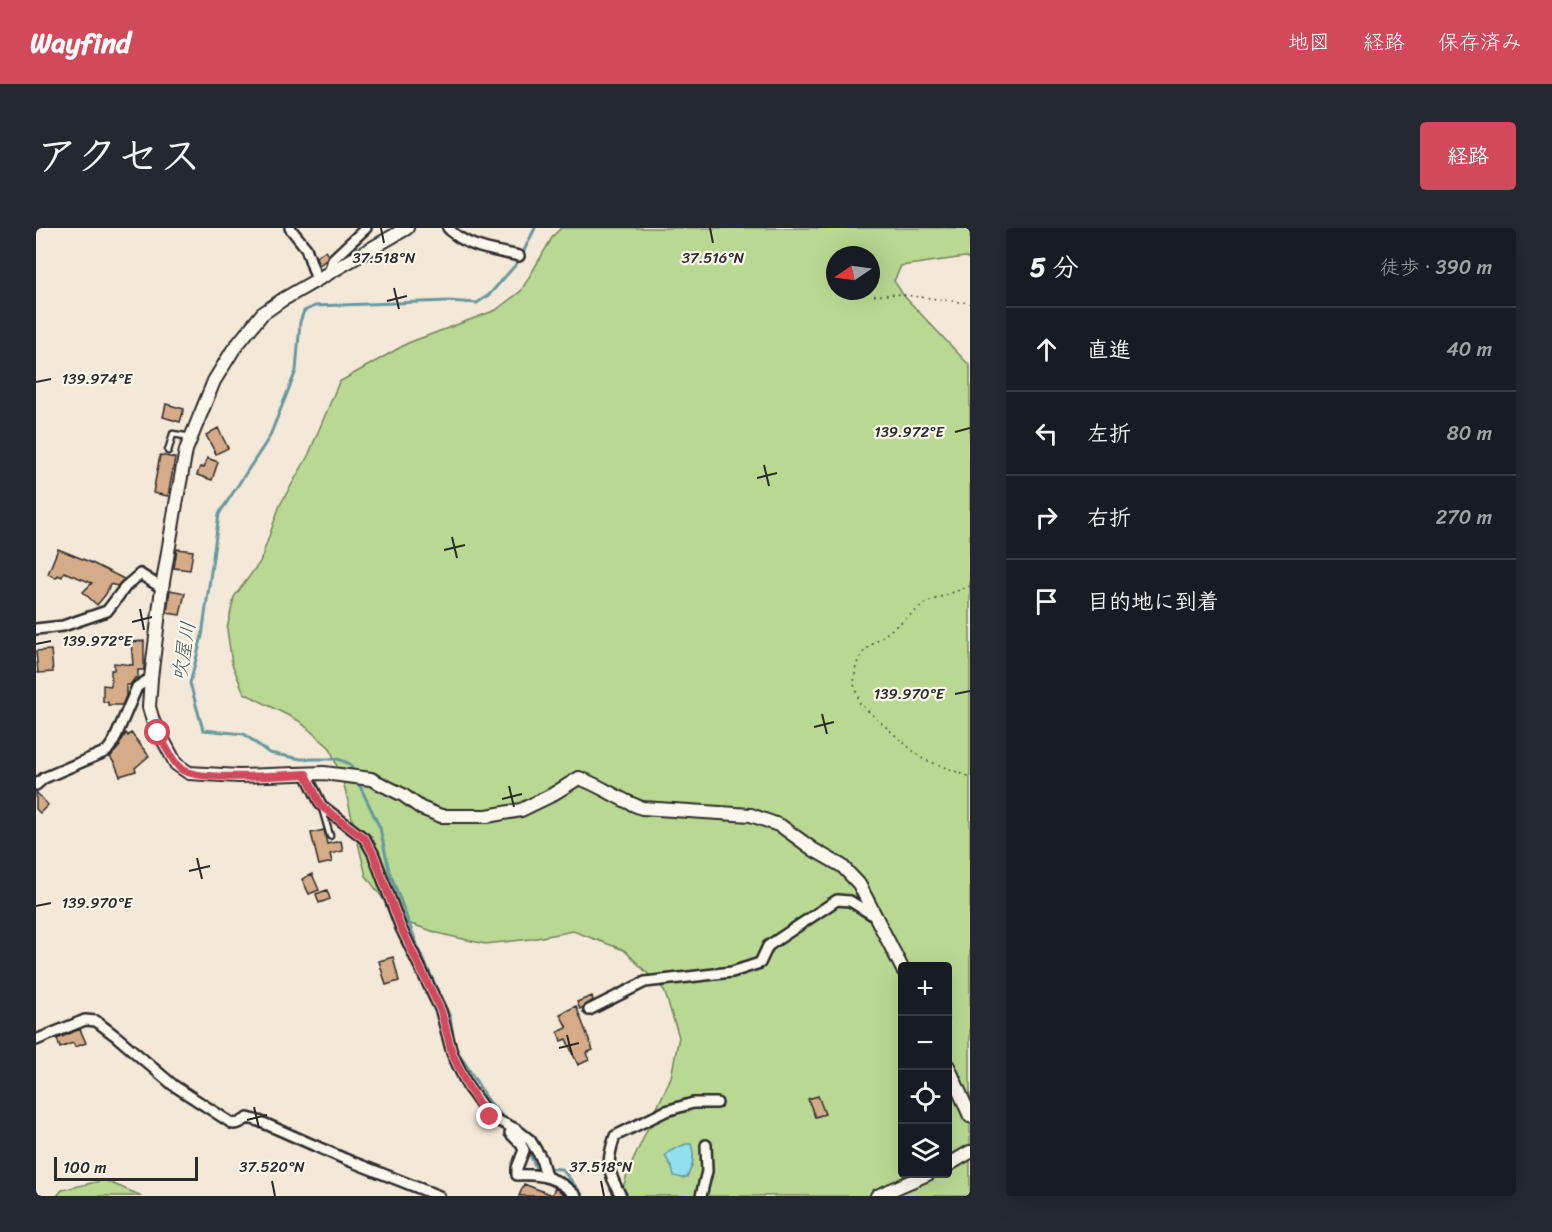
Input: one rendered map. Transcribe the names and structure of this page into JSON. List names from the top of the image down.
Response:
{
  "water": ["吹屋川"],
  "scale_bar": "100 m",
  "north": "left",
  "page": {
    "header": "Wayfind",
    "nav": ["地図", "経路", "保存済み"],
    "title": "アクセス",
    "buttons": "経路",
    "heading": ["5 分", "徒歩 · 390 m"],
    "list": [
      ["直進", "40 m"],
      ["左折", "80 m"],
      ["右折", "270 m"],
      "目的地に到着"
    ],
    "map_buttons": ["+", "−"],
    "scale": "100 m"
  },
  "coordinates": [
    "37.518°N",
    "37.516°N",
    "139.974°E",
    "139.972°E",
    "139.970°E",
    "37.520°N"
  ]
}
